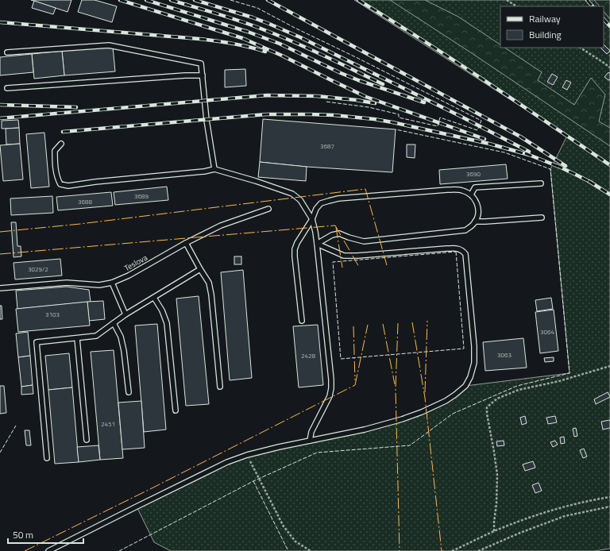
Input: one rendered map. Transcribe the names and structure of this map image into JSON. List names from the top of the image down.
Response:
{
  "streets": {
    "lane": ["Teslova"]
  },
  "house_numbers": [
    "3687",
    "3690",
    "3689",
    "3688",
    "3029/2",
    "3103",
    "3064",
    "3063",
    "2428",
    "2451"
  ],
  "legend": ["Railway", "Building"],
  "scale_bar": "50 m"
}
